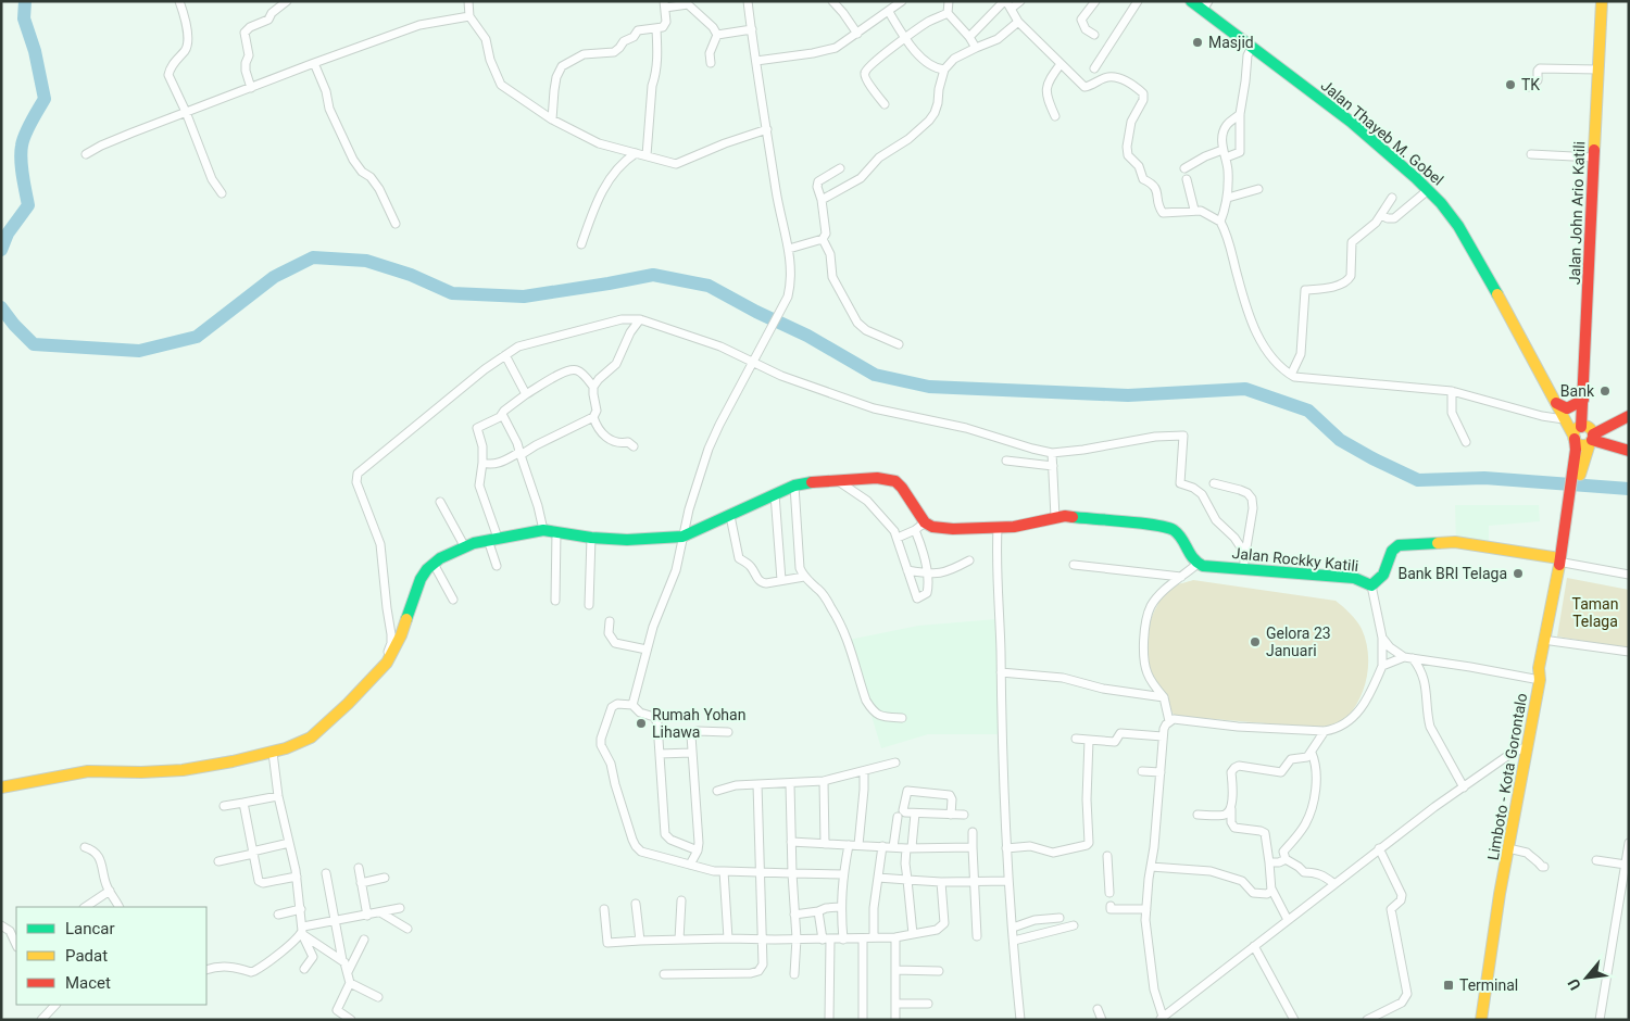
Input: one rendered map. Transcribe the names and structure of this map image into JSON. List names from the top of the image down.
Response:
{
  "streets": {
    "main road": [
      "Jalan Thayeb M. Gobel",
      "Jalan John Ario Katili",
      "Jalan Rockky Katili",
      "Limboto - Kota Gorontalo"
    ]
  },
  "crossings": [
    ["Jalan Thayeb M. Gobel", "Jalan John Ario Katili"],
    ["Jalan Rockky Katili", "Limboto - Kota Gorontalo"]
  ],
  "parks": ["Taman Telaga"],
  "places": {
    "other": [
      "Masjid",
      "TK",
      "Bank",
      "Bank BRI Telaga",
      "Gelora 23 Januari",
      "Rumah Yohan Lihawa"
    ],
    "transit": ["Terminal"]
  },
  "legend": ["Lancar", "Padat", "Macet"],
  "north": "bottom left"
}
